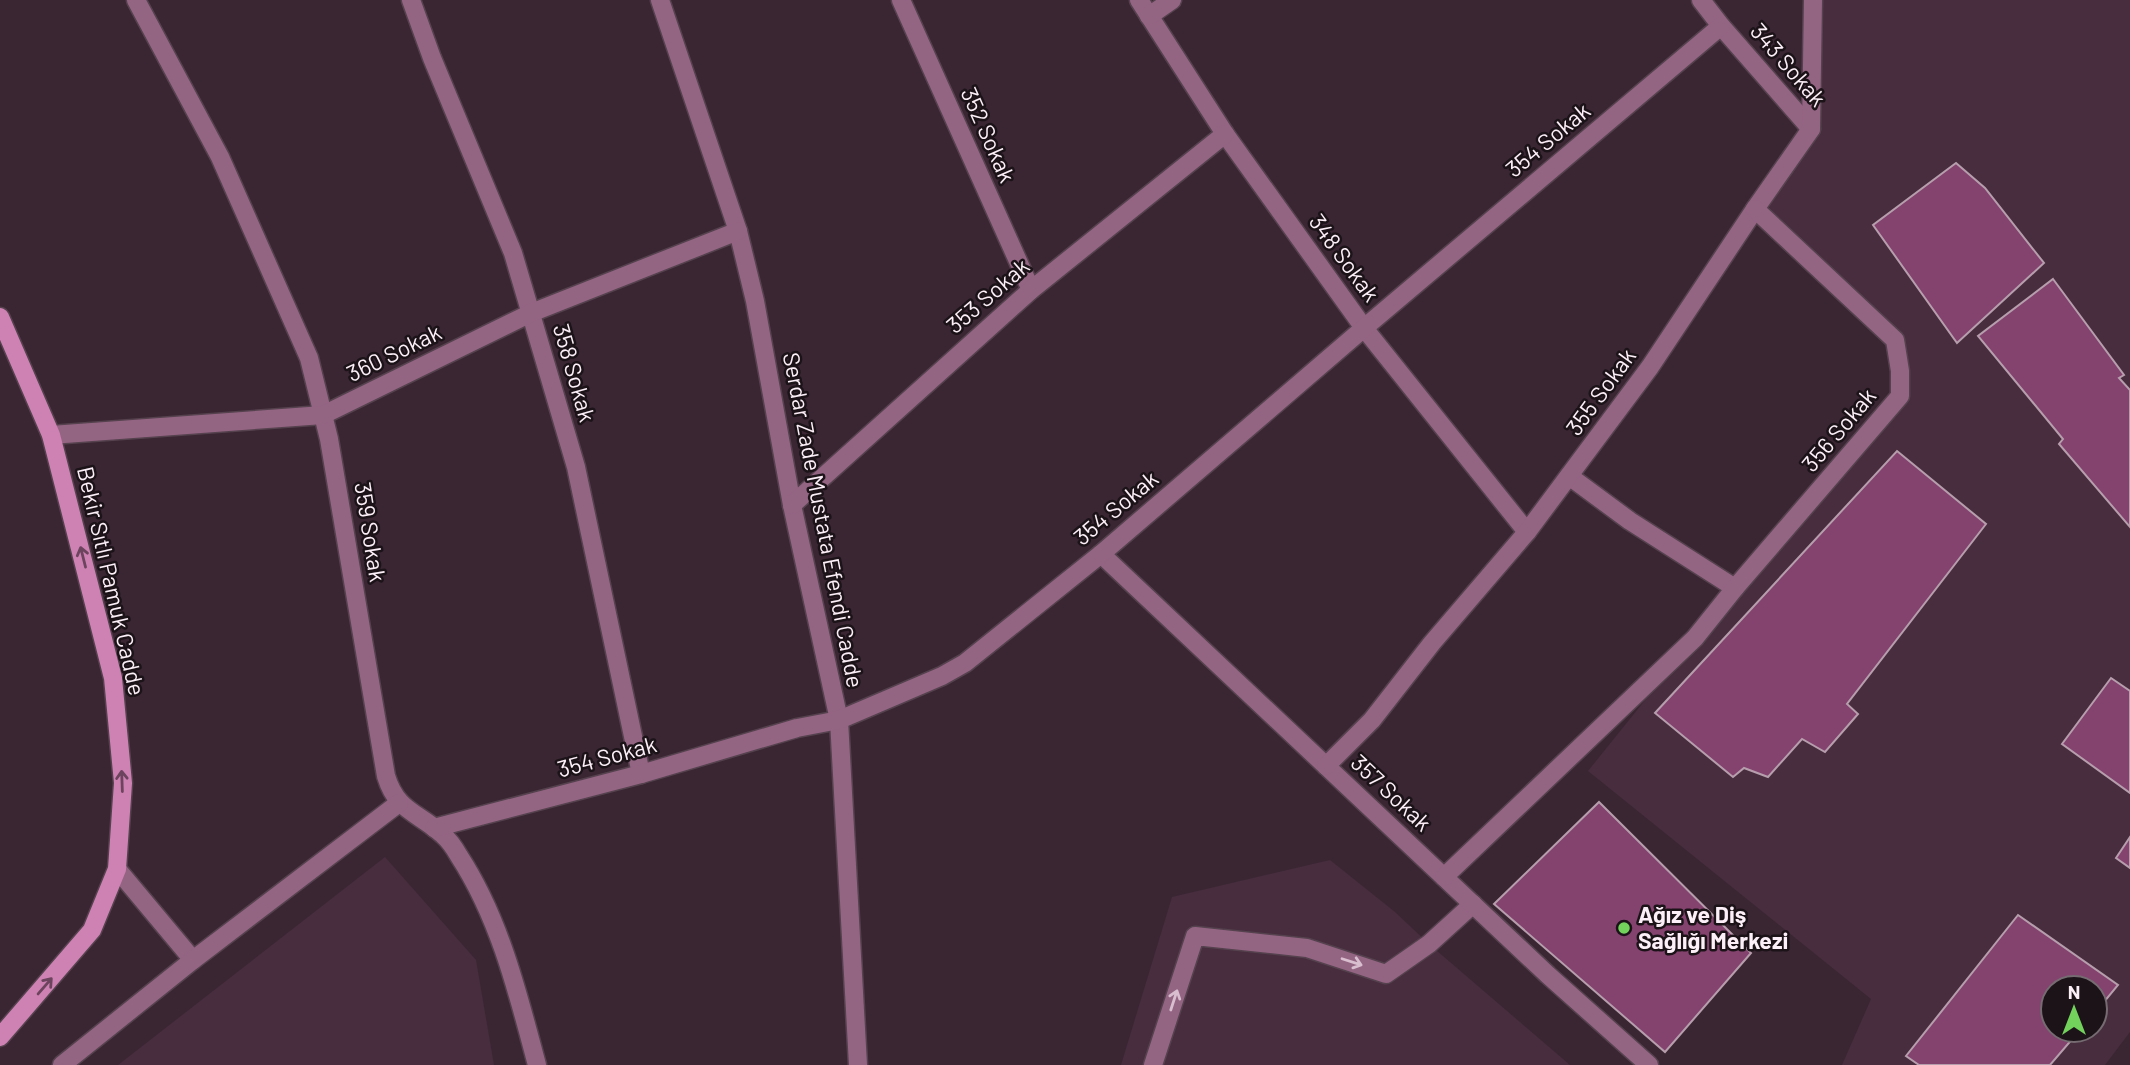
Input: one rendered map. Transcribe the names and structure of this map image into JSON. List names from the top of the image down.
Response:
{
  "streets": {
    "street": [
      "343 Sokak",
      "352 Sokak",
      "354 Sokak",
      "348 Sokak",
      "353 Sokak",
      "360 Sokak",
      "358 Sokak",
      "355 Sokak",
      "356 Sokak",
      "Serdar Zade Mustata Efendi Cadde",
      "359 Sokak",
      "Bekir Sıtlı Pamuk Cadde",
      "357 Sokak"
    ]
  },
  "crossings": [
    ["343 Sokak", "354 Sokak"],
    ["343 Sokak", "355 Sokak"],
    ["352 Sokak", "353 Sokak"],
    ["354 Sokak", "348 Sokak"],
    ["354 Sokak", "358 Sokak"],
    ["354 Sokak", "Serdar Zade Mustata Efendi Cadde"],
    ["354 Sokak", "357 Sokak"],
    ["348 Sokak", "353 Sokak"],
    ["348 Sokak", "355 Sokak"],
    ["353 Sokak", "Serdar Zade Mustata Efendi Cadde"],
    ["360 Sokak", "358 Sokak"],
    ["360 Sokak", "Serdar Zade Mustata Efendi Cadde"],
    ["360 Sokak", "359 Sokak"],
    ["360 Sokak", "Bekir Sıtlı Pamuk Cadde"],
    ["355 Sokak", "356 Sokak"],
    ["355 Sokak", "357 Sokak"],
    ["356 Sokak", "357 Sokak"]
  ],
  "one_way": ["Bekir Sıtlı Pamuk Cadde"],
  "places": ["Ağız ve Diş Sağlığı Merkezi"],
  "north": "top"
}
